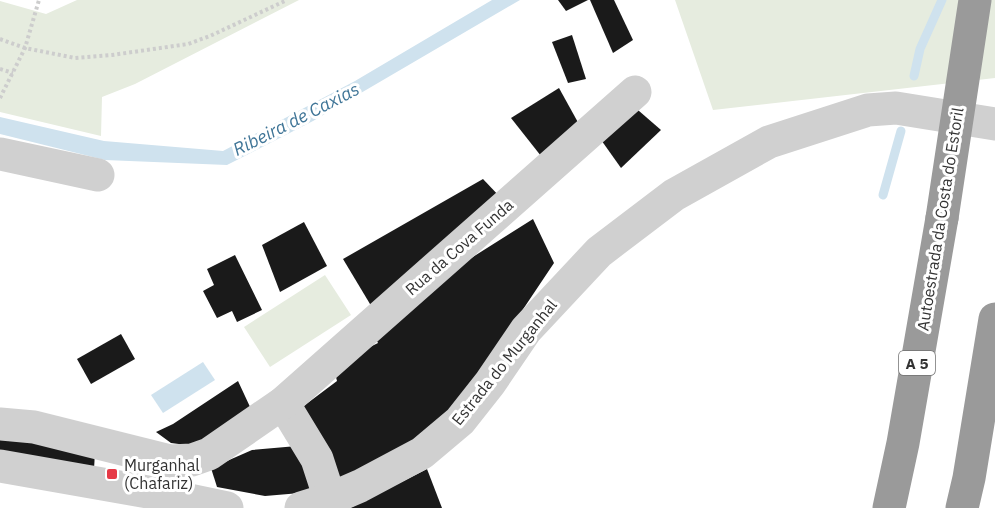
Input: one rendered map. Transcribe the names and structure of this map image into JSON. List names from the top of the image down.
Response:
{
  "streets": {
    "highway": ["Autoestrada da Costa do Estoril", "A 5"],
    "street": ["Rua da Cova Funda", "Estrada do Murganhal"]
  },
  "water": ["Ribeira de Caxias"],
  "places": {
    "transit": ["Murganhal (Chafariz)"]
  }
}
